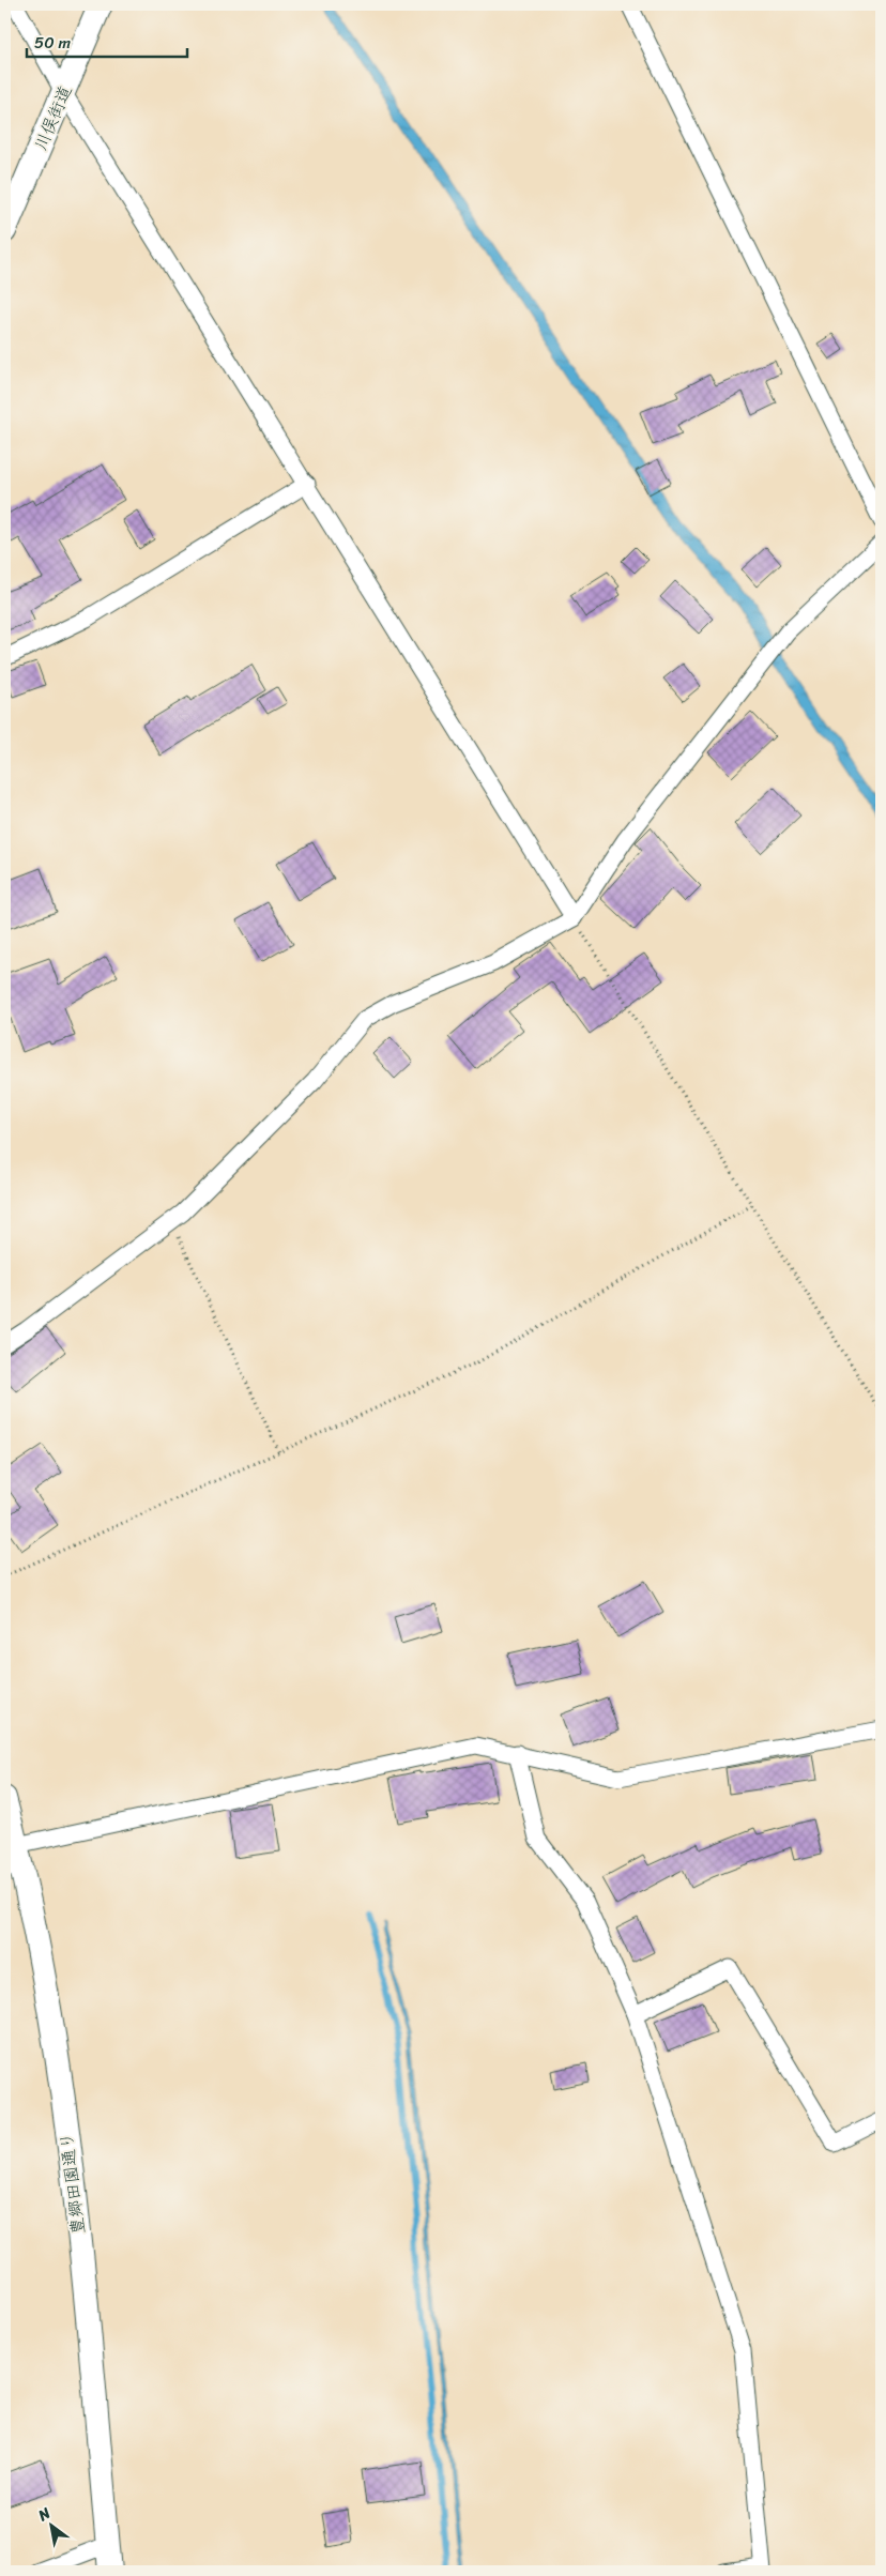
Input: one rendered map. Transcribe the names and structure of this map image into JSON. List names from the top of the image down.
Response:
{
  "streets": {
    "street": ["川俣街道", "豊郷田園通り"]
  },
  "scale_bar": "50 m",
  "north": "top left"
}
